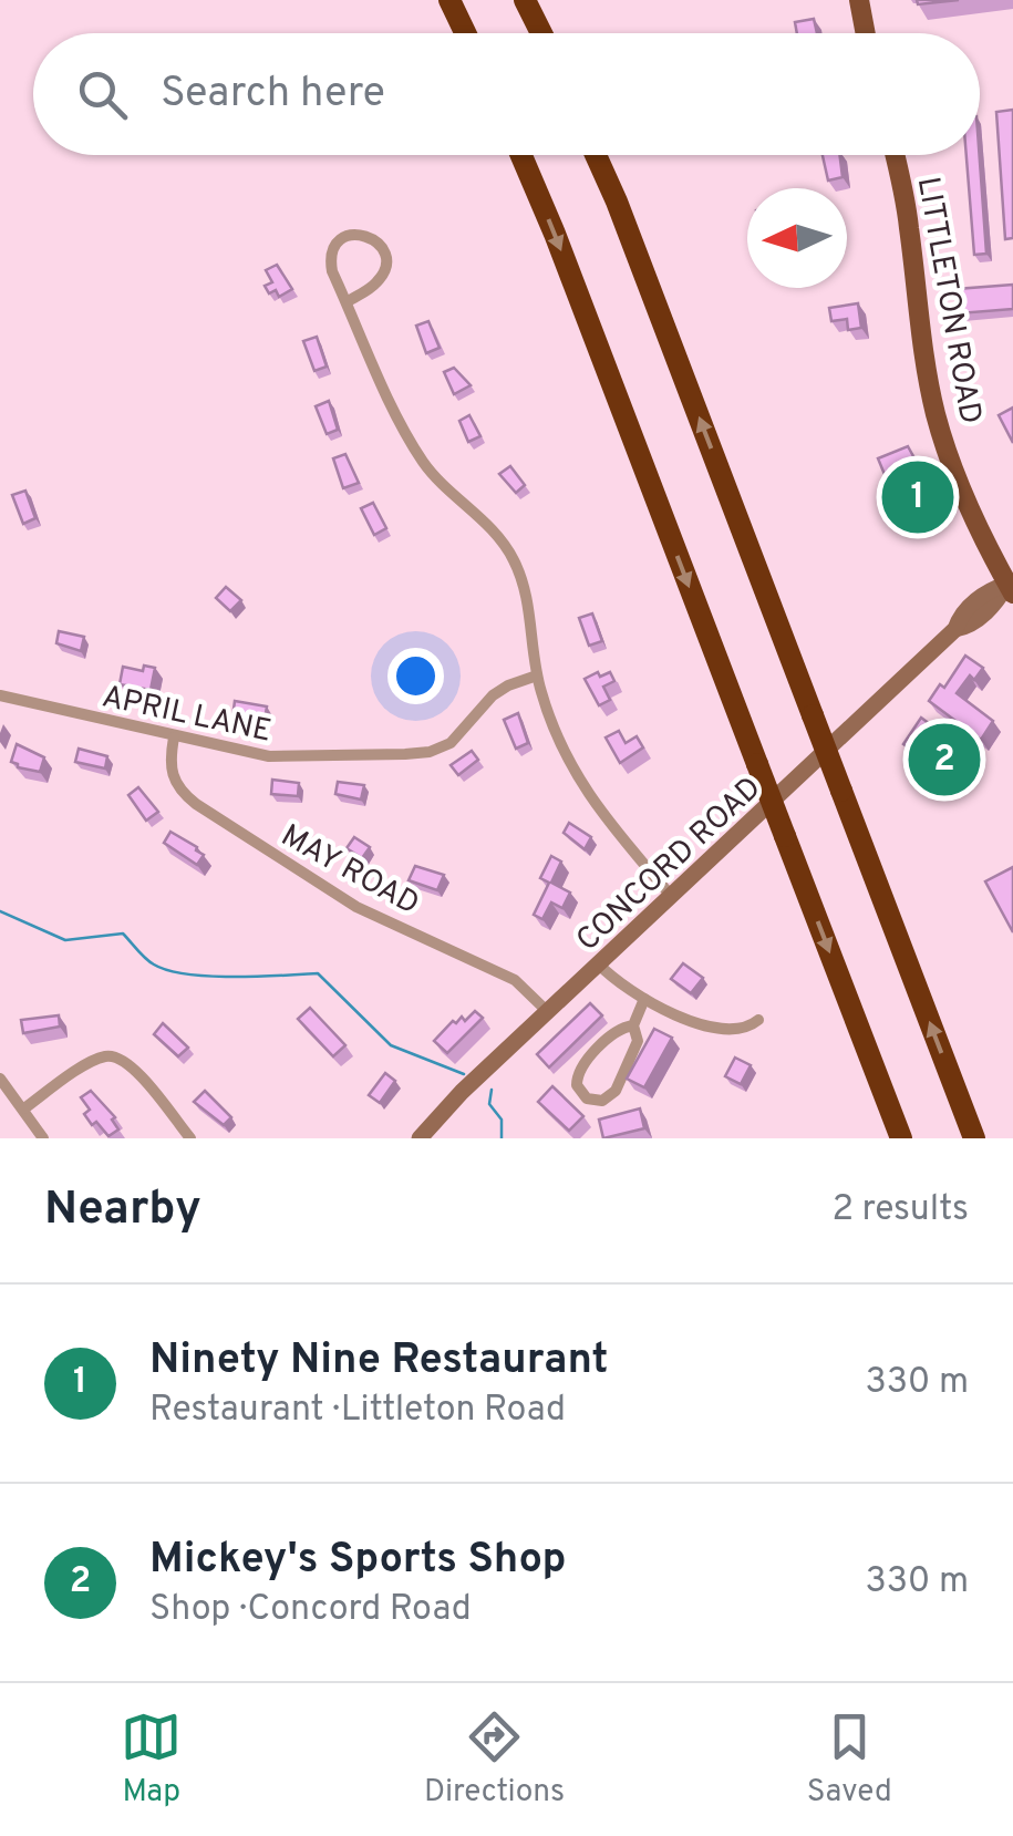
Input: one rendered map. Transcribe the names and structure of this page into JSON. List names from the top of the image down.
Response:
{
  "streets": {
    "main road": ["LITTLETON ROAD", "CONCORD ROAD"],
    "street": ["APRIL LANE", "MAY ROAD"]
  },
  "crossings": [
    ["LITTLETON ROAD", "CONCORD ROAD"],
    ["APRIL LANE", "MAY ROAD"],
    ["CONCORD ROAD", "MAY ROAD"]
  ],
  "north": "left",
  "page": {
    "search": "Search here",
    "pins": ["1", "2"],
    "heading": ["Nearby", "2 results"],
    "list": [
      {
        "mark": "1",
        "name": "Ninety Nine Restaurant",
        "note": "Restaurant · Littleton Road",
        "value": "330 m"
      },
      {
        "mark": "2",
        "name": "Mickey's Sports Shop",
        "note": "Shop · Concord Road",
        "value": "330 m"
      }
    ],
    "nav": ["Map", "Directions", "Saved"]
  }
}
